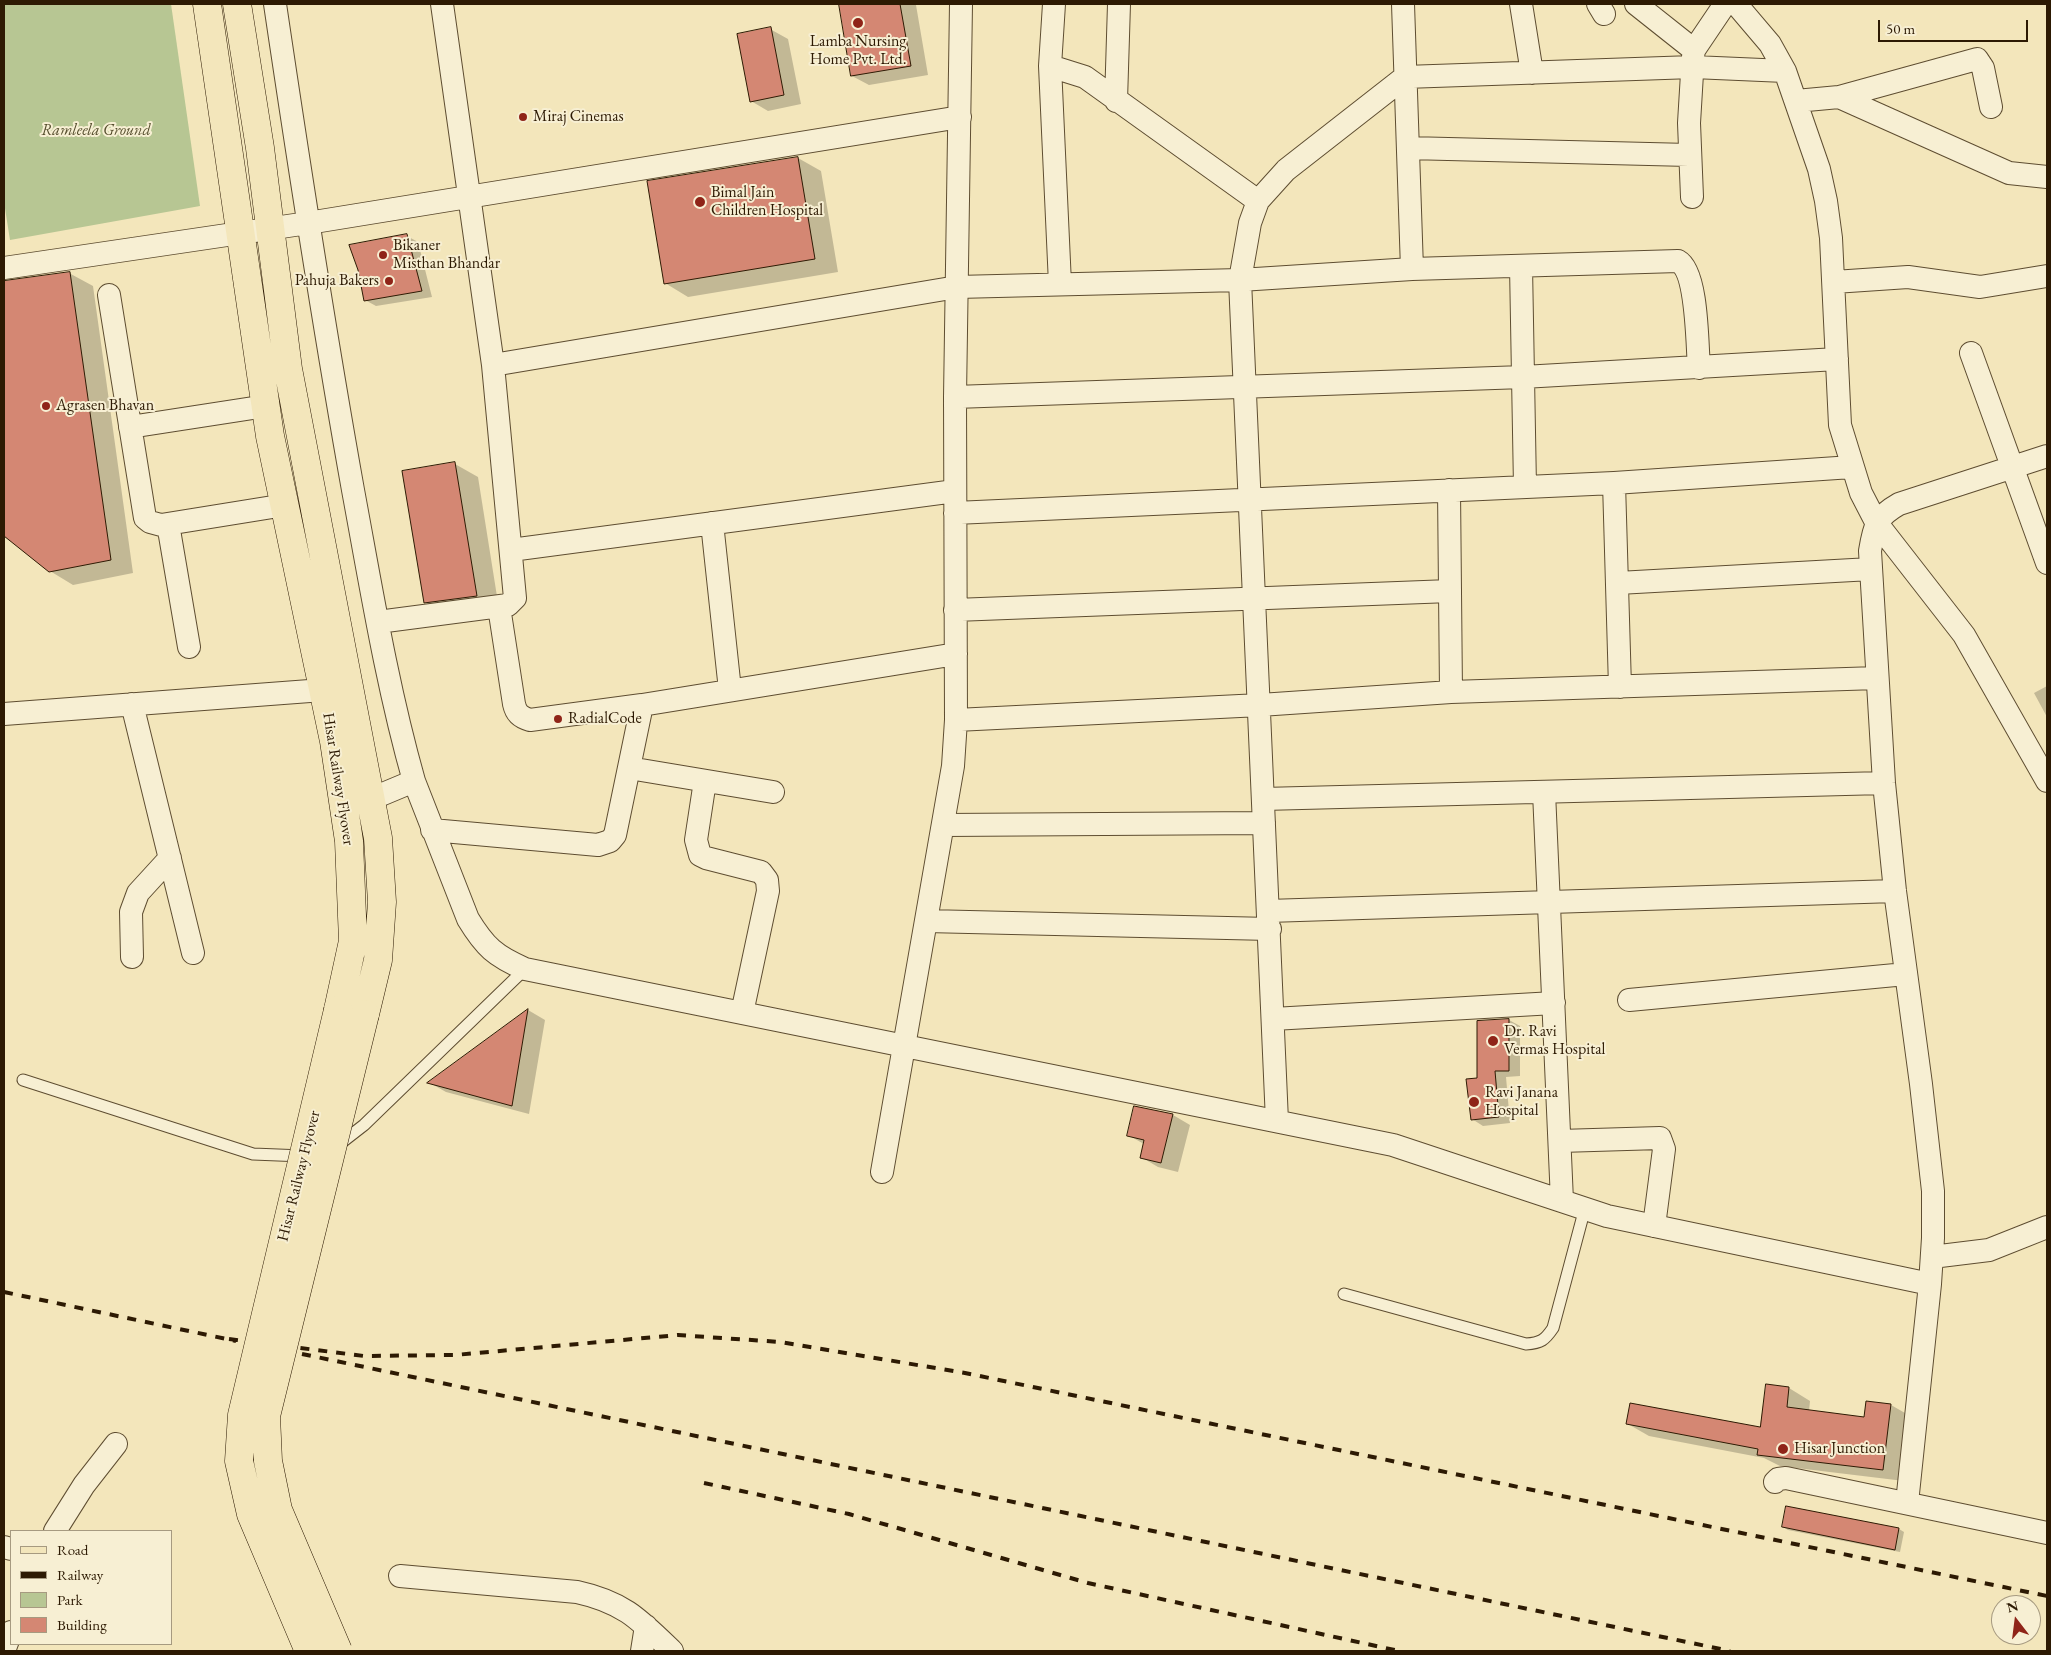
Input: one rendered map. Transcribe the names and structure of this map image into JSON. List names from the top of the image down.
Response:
{
  "streets": {
    "main road": ["Hisar Railway Flyover"]
  },
  "parks": ["Ramleela Ground"],
  "places": [
    "Lamba Nursing Home Pvt. Ltd.",
    "Miraj Cinemas",
    "Bimal Jain Children Hospital",
    "Bikaner Misthan Bhandar",
    "Pahuja Bakers",
    "Agrasen Bhavan",
    "RadialCode",
    "Dr. Ravi Vermas Hospital",
    "Ravi Janana Hospital",
    "Hisar Junction"
  ],
  "legend": [
    "Road",
    "Railway",
    "Park",
    "Building"
  ],
  "scale_bar": "50 m",
  "north": "top"
}
